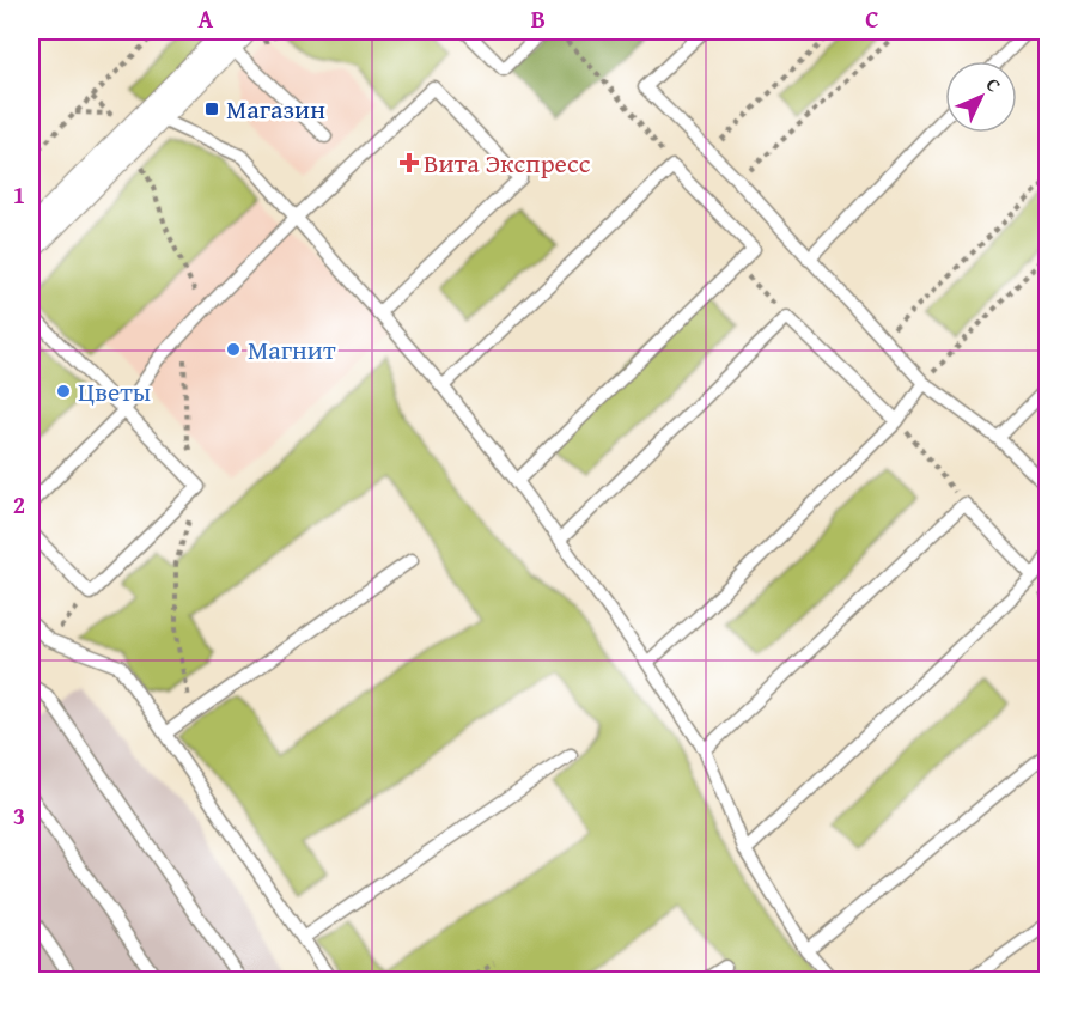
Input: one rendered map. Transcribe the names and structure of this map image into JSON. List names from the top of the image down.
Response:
{
  "places": {
    "transit": ["Магазин"],
    "health": ["Вита Экспресс"],
    "other": ["Магнит", "Цветы"]
  },
  "north": "top right",
  "grid": {
    "columns": ["A", "B", "C"],
    "rows": ["1", "2", "3"]
  }
}
